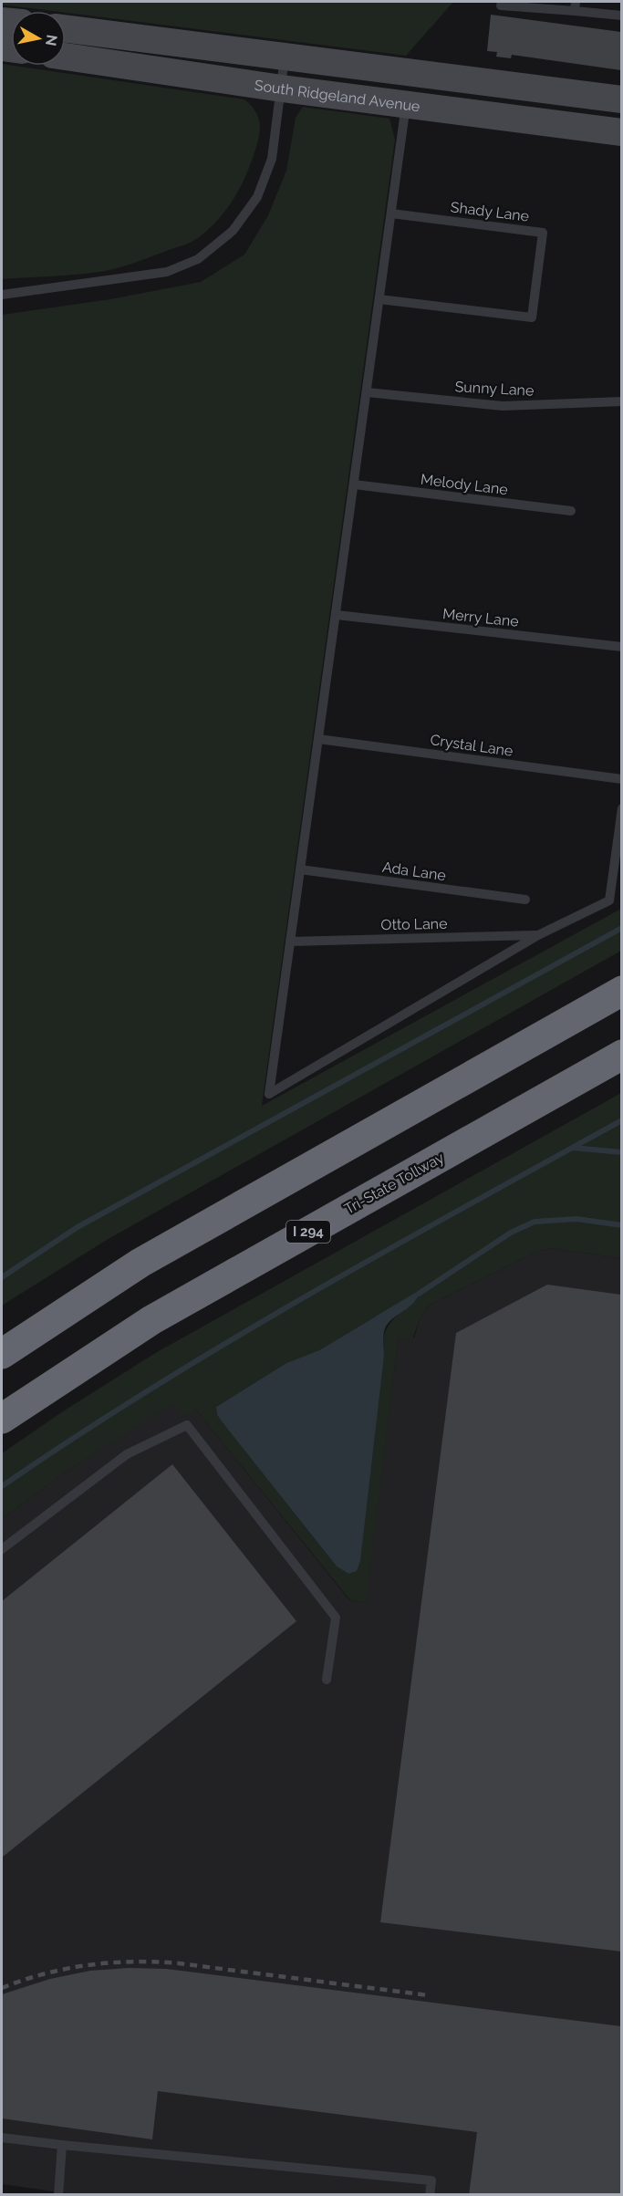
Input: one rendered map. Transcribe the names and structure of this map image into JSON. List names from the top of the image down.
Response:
{
  "streets": {
    "highway": ["Tri-State Tollway", "I 294"],
    "main road": ["South Ridgeland Avenue"],
    "lane": [
      "Shady Lane",
      "Sunny Lane",
      "Melody Lane",
      "Merry Lane",
      "Crystal Lane",
      "Ada Lane",
      "Otto Lane"
    ]
  },
  "north": "right"
}
